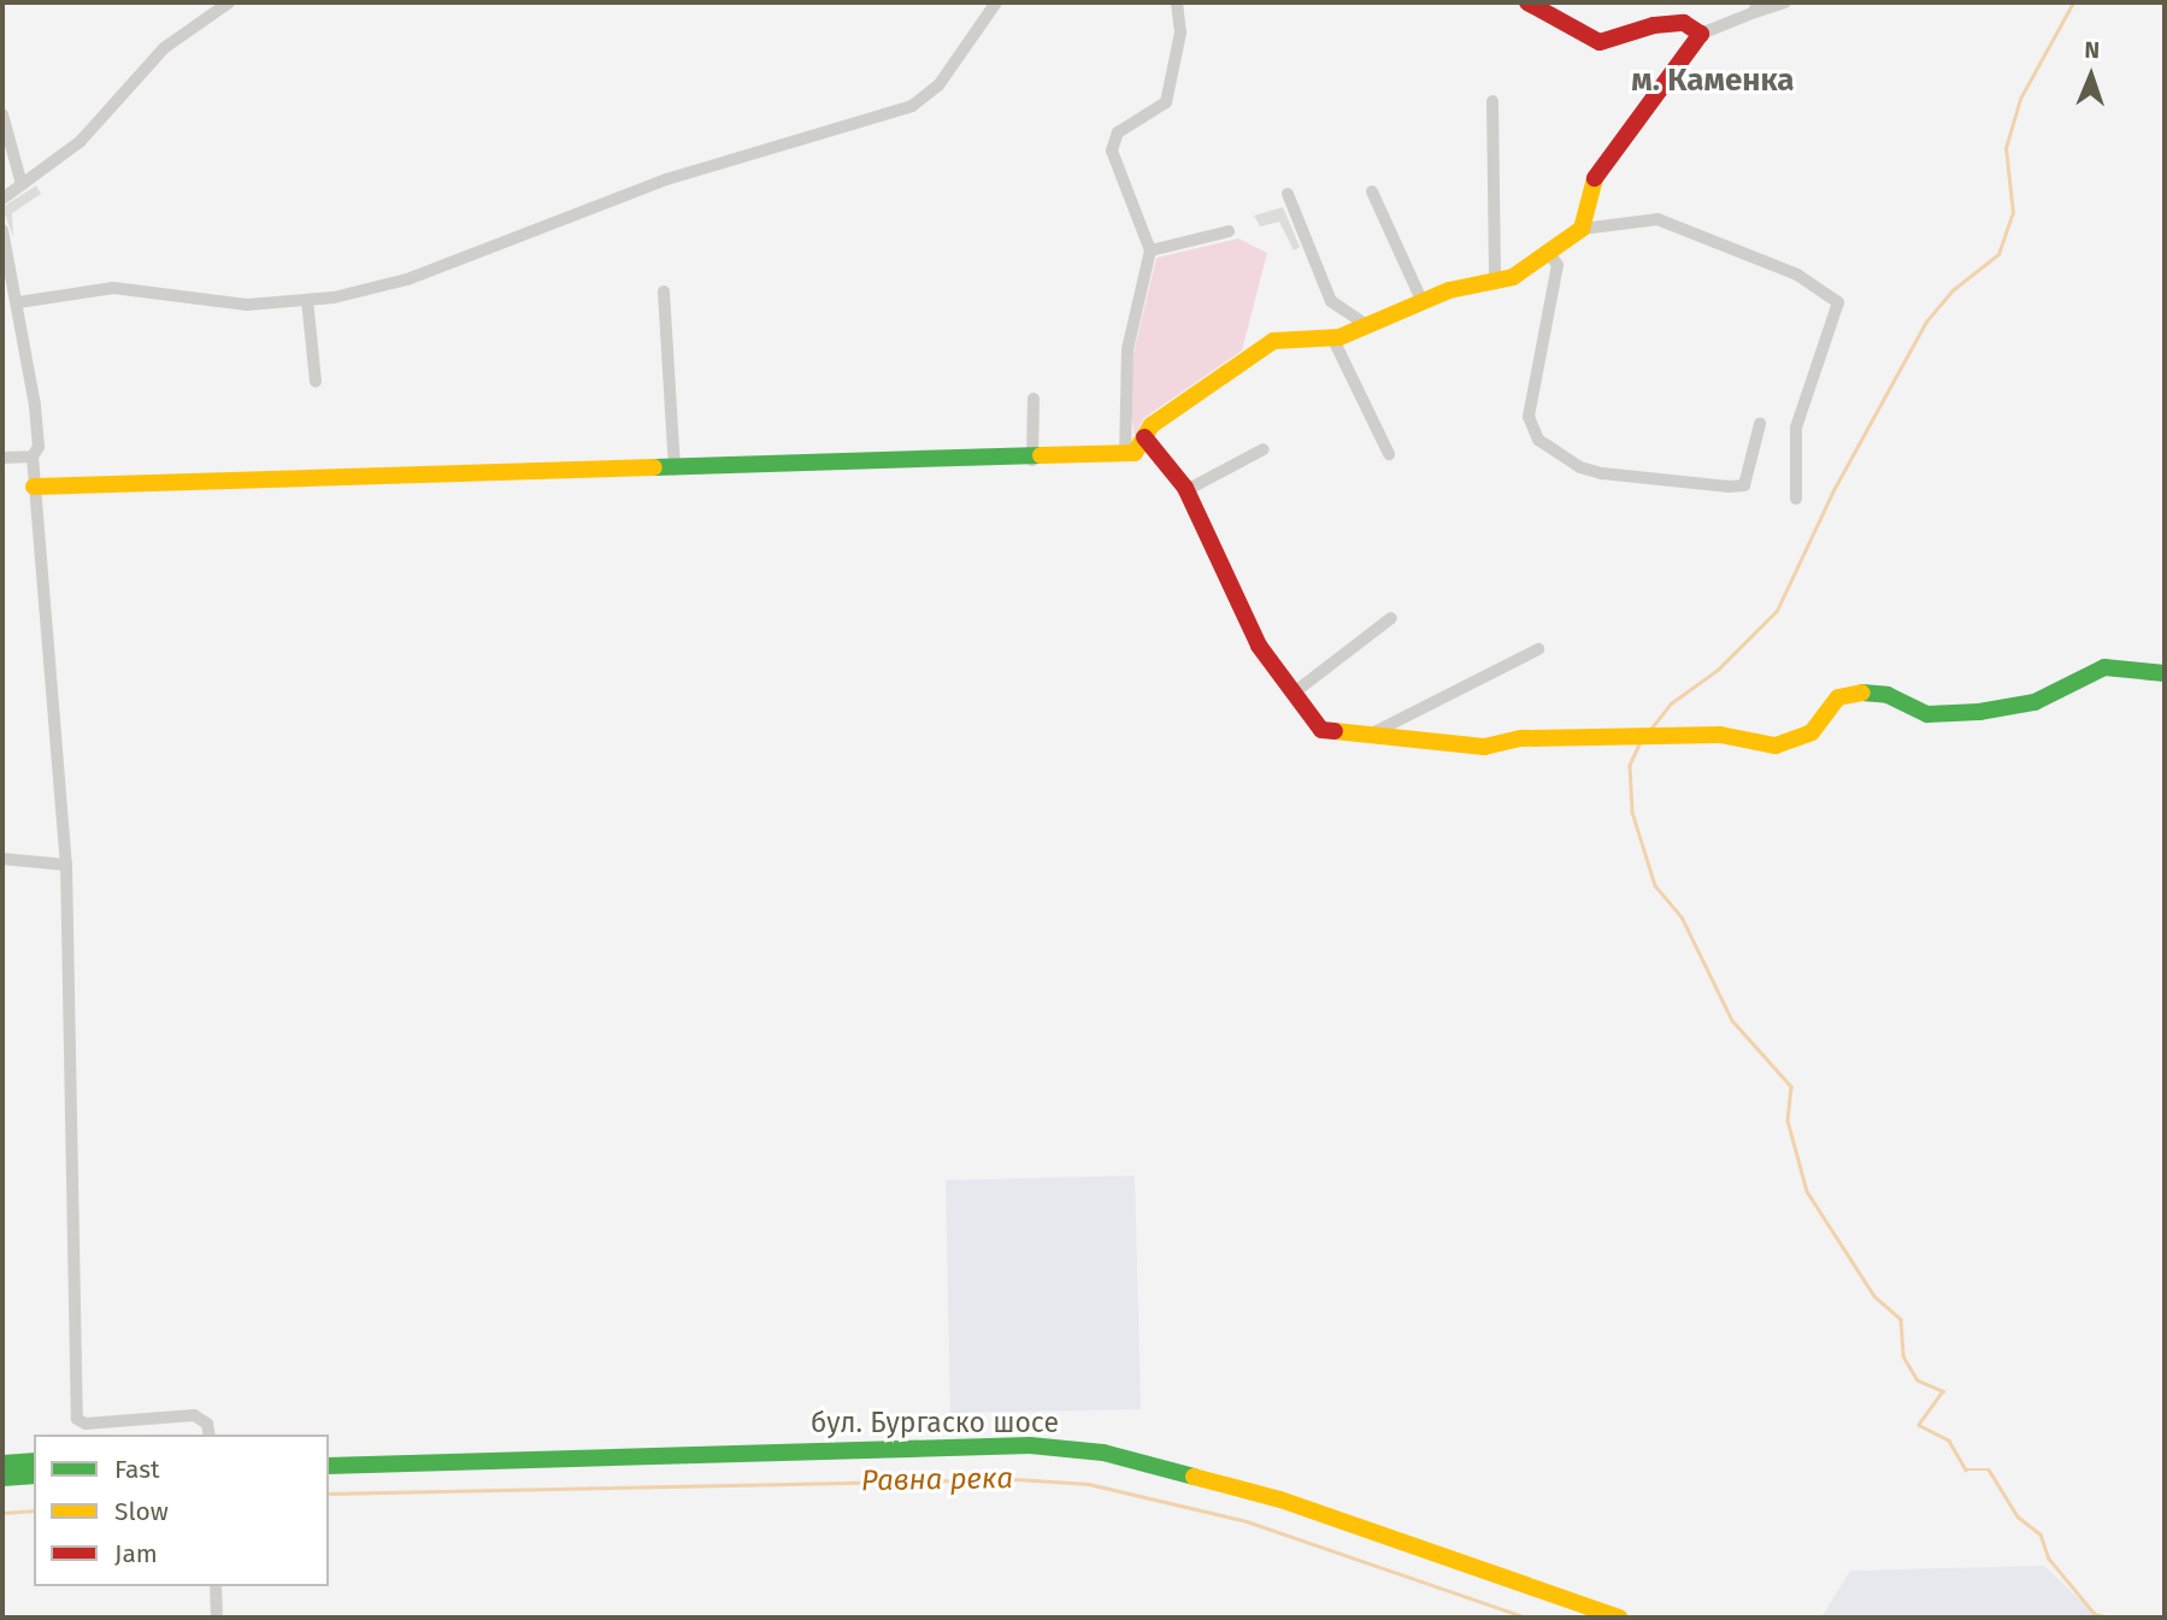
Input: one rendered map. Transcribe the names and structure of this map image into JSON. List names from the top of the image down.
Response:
{
  "streets": {
    "street": ["бул. Бургаско шосе"]
  },
  "districts": ["м. Каменка"],
  "water": ["Равна река"],
  "legend": ["Fast", "Slow", "Jam"],
  "north": "top"
}
